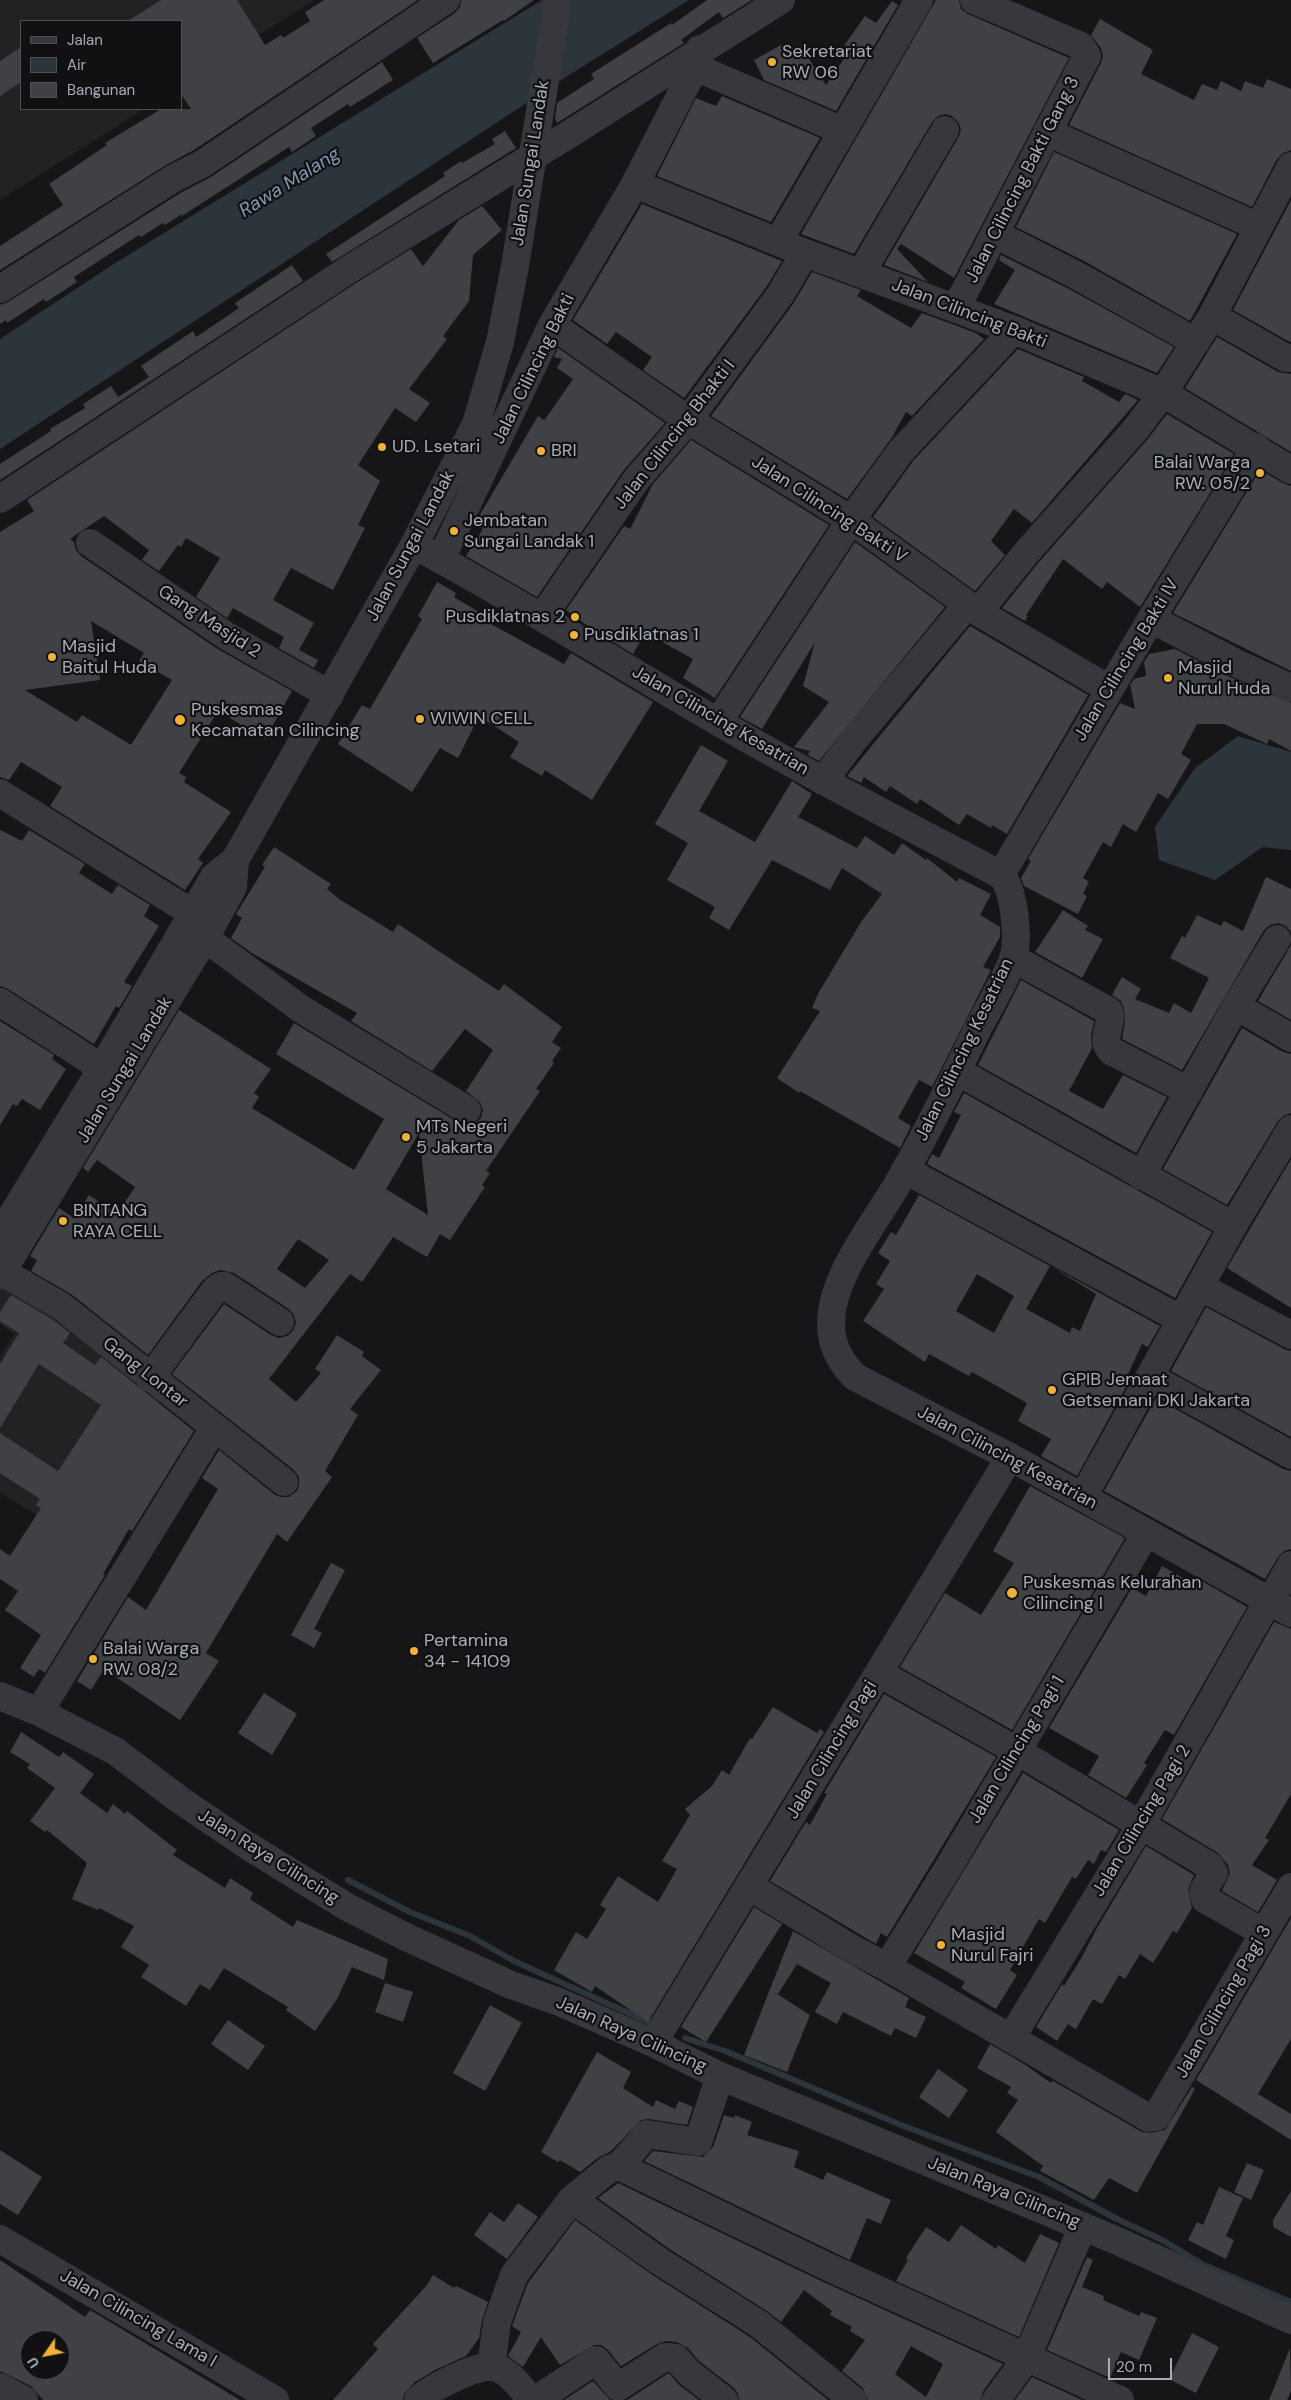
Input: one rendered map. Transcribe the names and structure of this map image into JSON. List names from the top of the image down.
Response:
{
  "streets": {
    "street": [
      "Jalan Sungai Landak",
      "Jalan Cilincing Bakti Gang 3",
      "Jalan Cilincing Bakti",
      "Jalan Cilincing Bhakti I",
      "Jalan Cilincing Bakti V",
      "Gang Masjid 2",
      "Jalan Cilincing Bakti IV",
      "Jalan Cilincing Kesatrian",
      "Gang Lontar",
      "Jalan Cilincing Pagi",
      "Jalan Cilincing Pagi 1",
      "Jalan Cilincing Pagi 2",
      "Jalan Raya Cilincing",
      "Jalan Cilincing Pagi 3",
      "Jalan Cilincing Lama I"
    ]
  },
  "crossings": [
    ["Jalan Sungai Landak", "Gang Masjid 2"],
    ["Jalan Sungai Landak", "Jalan Cilincing Kesatrian"],
    ["Jalan Sungai Landak", "Gang Lontar"],
    ["Jalan Cilincing Bakti Gang 3", "Jalan Cilincing Bakti"],
    ["Jalan Cilincing Bakti", "Jalan Cilincing Bhakti I"],
    ["Jalan Cilincing Bakti", "Jalan Cilincing Bakti V"],
    ["Jalan Cilincing Bakti", "Jalan Cilincing Bakti IV"],
    ["Jalan Cilincing Bakti", "Jalan Cilincing Kesatrian"],
    ["Jalan Cilincing Bhakti I", "Jalan Cilincing Bakti V"],
    ["Jalan Cilincing Bhakti I", "Jalan Cilincing Kesatrian"],
    ["Jalan Cilincing Bakti V", "Jalan Cilincing Bakti IV"],
    ["Jalan Cilincing Bakti IV", "Jalan Cilincing Kesatrian"],
    ["Jalan Cilincing Kesatrian", "Jalan Cilincing Pagi"],
    ["Jalan Cilincing Kesatrian", "Jalan Cilincing Pagi 1"],
    ["Jalan Cilincing Kesatrian", "Jalan Cilincing Pagi 2"],
    ["Jalan Cilincing Pagi", "Jalan Raya Cilincing"],
    ["Jalan Cilincing Pagi 2", "Jalan Cilincing Pagi 3"]
  ],
  "water": ["Rawa Malang"],
  "places": [
    "Sekretariat RW 06",
    "UD. Lsetari",
    "BRI",
    "Balai Warga RW. 05/2",
    "Jembatan Sungai Landak 1",
    "Pusdiklatnas 2",
    "Pusdiklatnas 1",
    "Masjid Baitul Huda",
    "Masjid Nurul Huda",
    "WIWIN CELL",
    "Puskesmas Kecamatan Cilincing",
    "MTs Negeri 5 Jakarta",
    "BINTANG RAYA CELL",
    "GPIB Jemaat Getsemani DKI Jakarta",
    "Puskesmas Kelurahan Cilincing I",
    "Pertamina 34 - 14109",
    "Balai Warga RW. 08/2",
    "Masjid Nurul Fajri"
  ],
  "legend": ["Jalan", "Air", "Bangunan"],
  "scale_bar": "20 m",
  "north": "bottom left"
}
